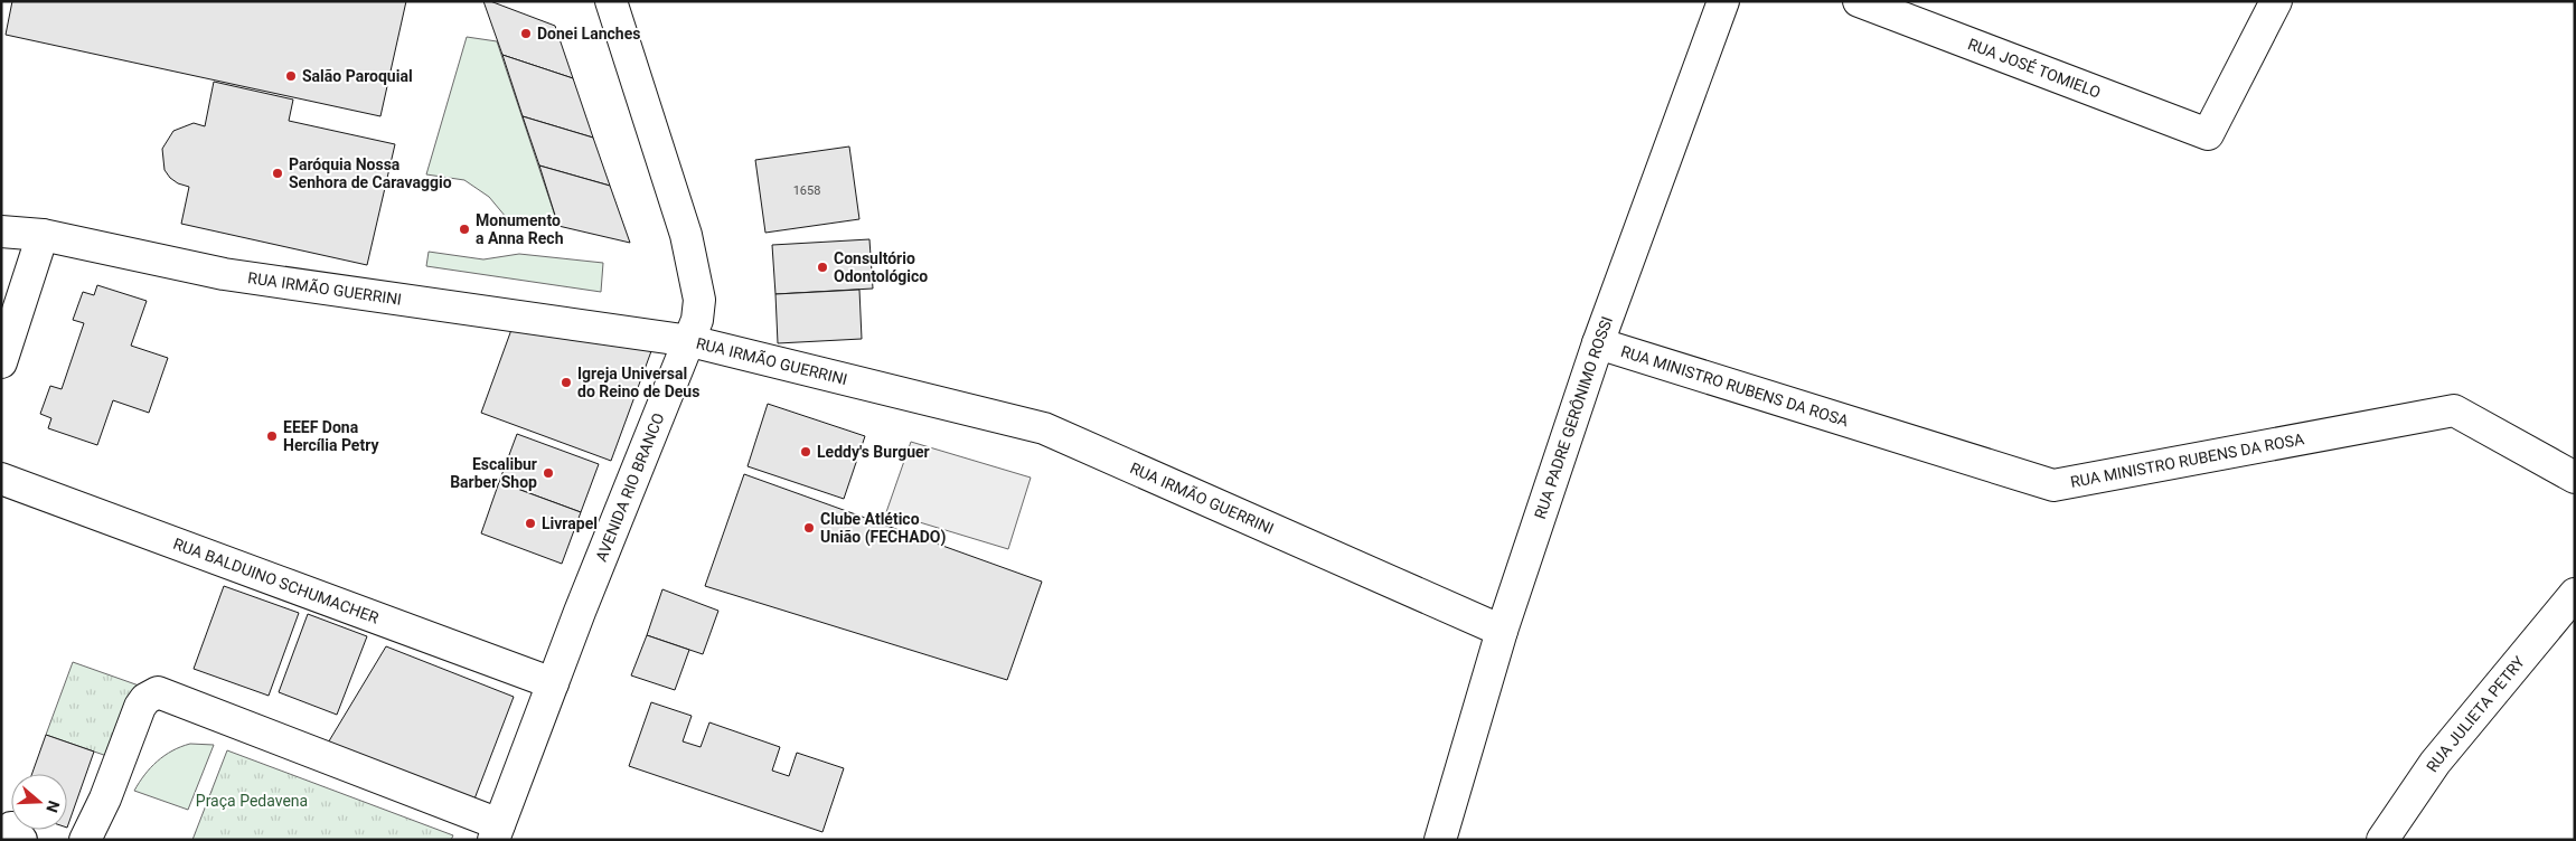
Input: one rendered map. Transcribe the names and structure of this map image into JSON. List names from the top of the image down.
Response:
{
  "streets": {
    "street": [
      "RUA JOSÉ TOMIELO",
      "RUA IRMÃO GUERRINI",
      "RUA MINISTRO RUBENS DA ROSA",
      "RUA PADRE GERÔNIMO ROSSI",
      "AVENIDA RIO BRANCO",
      "RUA BALDUINO SCHUMACHER",
      "RUA JULIETA PETRY"
    ]
  },
  "crossings": [
    ["RUA IRMÃO GUERRINI", "RUA PADRE GERÔNIMO ROSSI"],
    ["RUA IRMÃO GUERRINI", "AVENIDA RIO BRANCO"],
    ["RUA MINISTRO RUBENS DA ROSA", "RUA PADRE GERÔNIMO ROSSI"],
    ["AVENIDA RIO BRANCO", "RUA BALDUINO SCHUMACHER"]
  ],
  "parks": ["Praça Pedavena"],
  "places": [
    "Donei Lanches",
    "Salão Paroquial",
    "Paróquia Nossa Senhora de Caravaggio",
    "Monumento a Anna Rech",
    "Consultório Odontológico",
    "Igreja Universal do Reino de Deus",
    "EEEF Dona Hercília Petry",
    "Leddy's Burguer",
    "Escalibur Barber Shop",
    "Livrapel",
    "Clube Atlético União (FECHADO)"
  ],
  "house_numbers": ["1658"],
  "north": "right"
}
